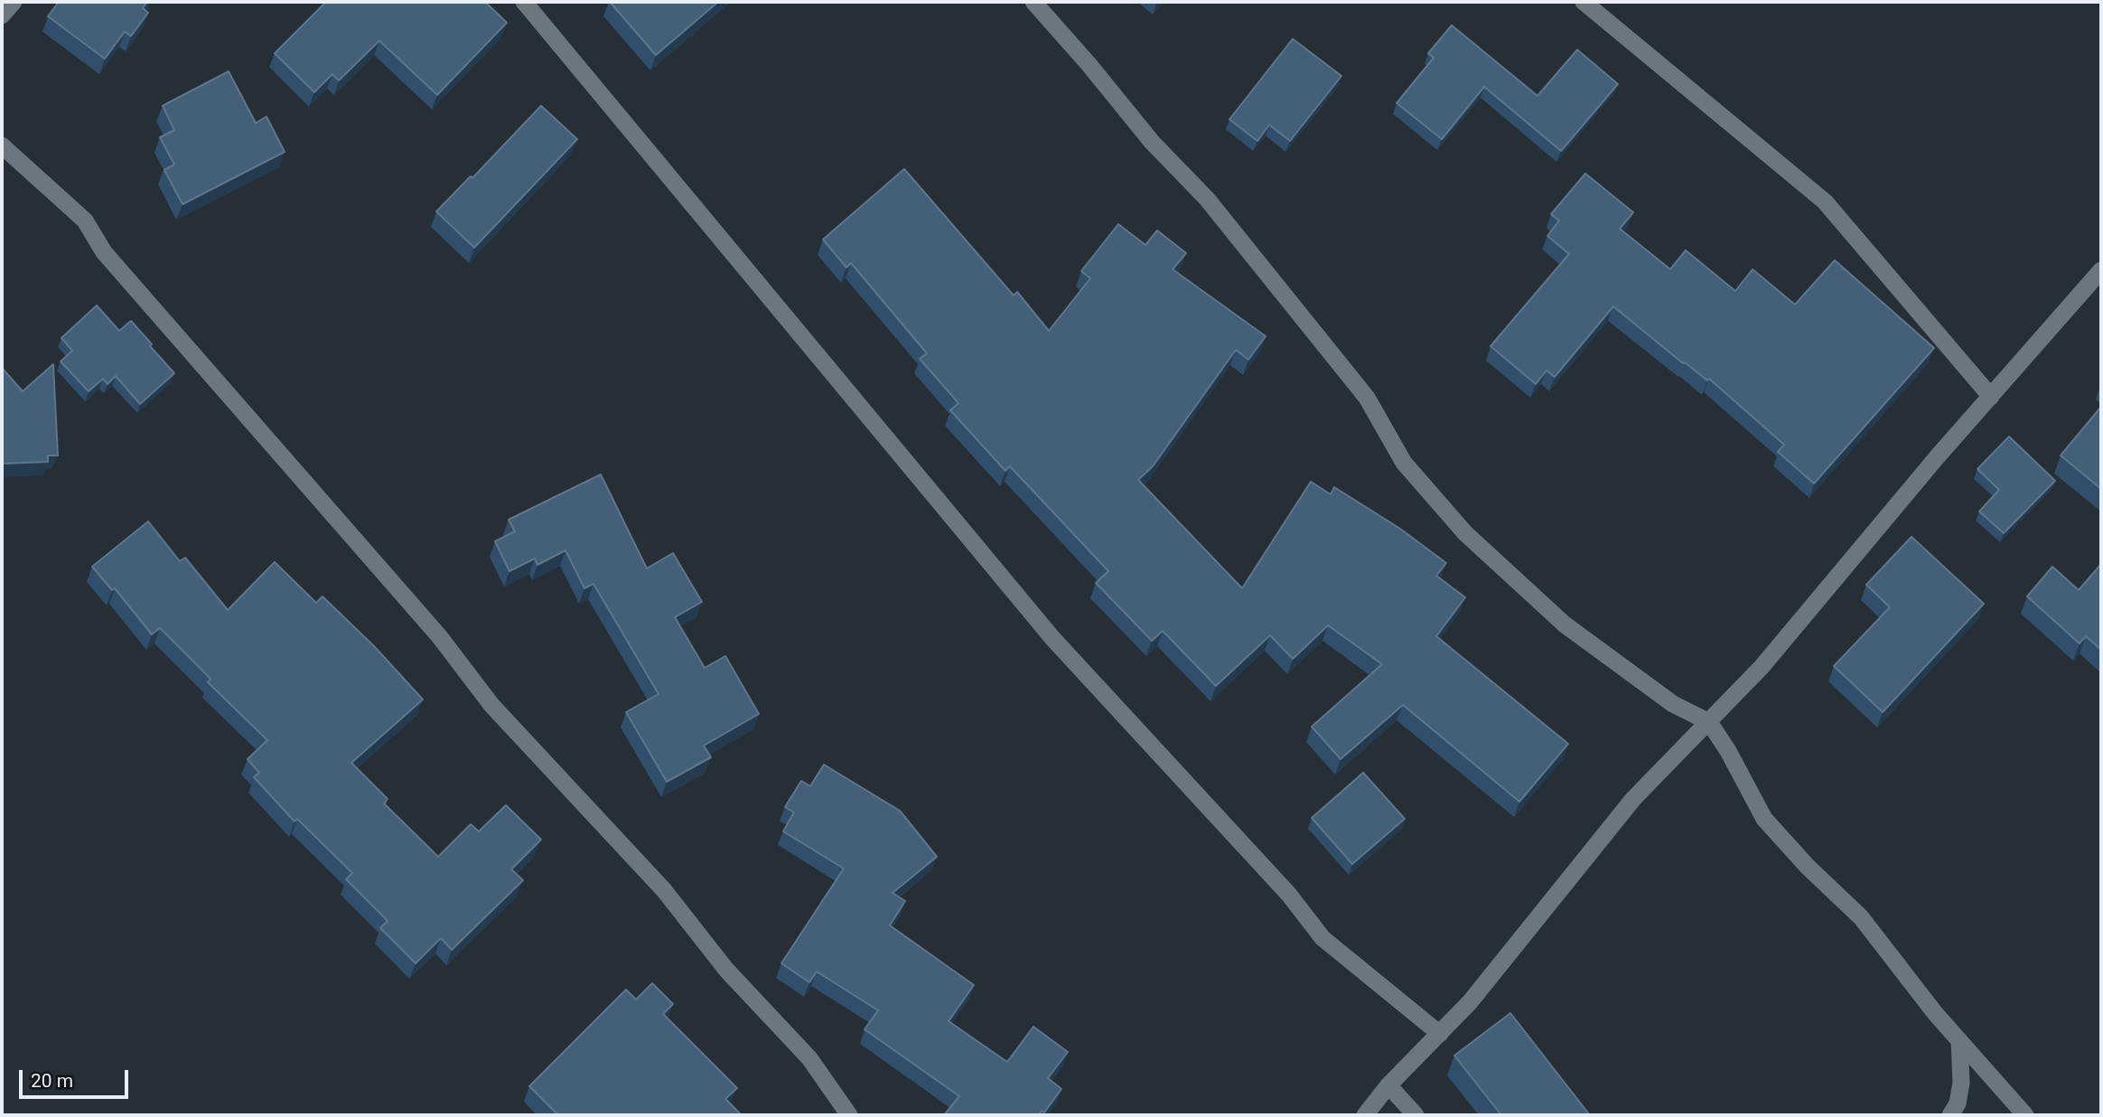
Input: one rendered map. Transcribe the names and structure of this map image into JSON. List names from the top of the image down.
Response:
{
  "scale_bar": "20 m"
}
